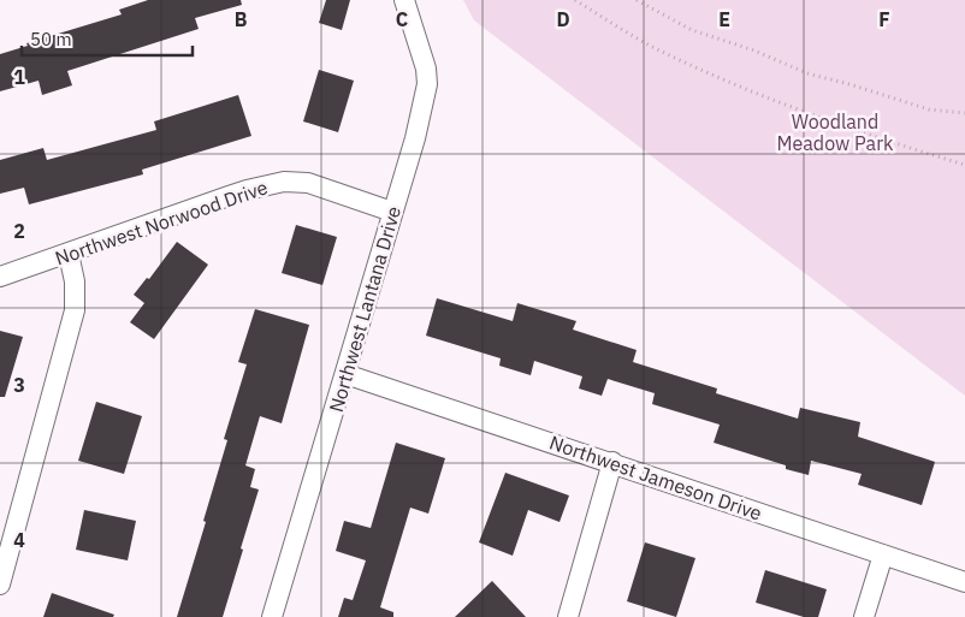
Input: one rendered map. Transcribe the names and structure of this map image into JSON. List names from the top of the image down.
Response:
{
  "streets": {
    "street": ["Northwest Norwood Drive", "Northwest Lantana Drive", "Northwest Jameson Drive"]
  },
  "crossings": [
    ["Northwest Norwood Drive", "Northwest Lantana Drive"],
    ["Northwest Lantana Drive", "Northwest Jameson Drive"]
  ],
  "parks": ["Woodland Meadow Park"],
  "scale_bar": "50 m",
  "grid": {
    "columns": [
      "B",
      "C",
      "D",
      "E",
      "F"
    ],
    "rows": [
      "1",
      "2",
      "3",
      "4"
    ]
  }
}
